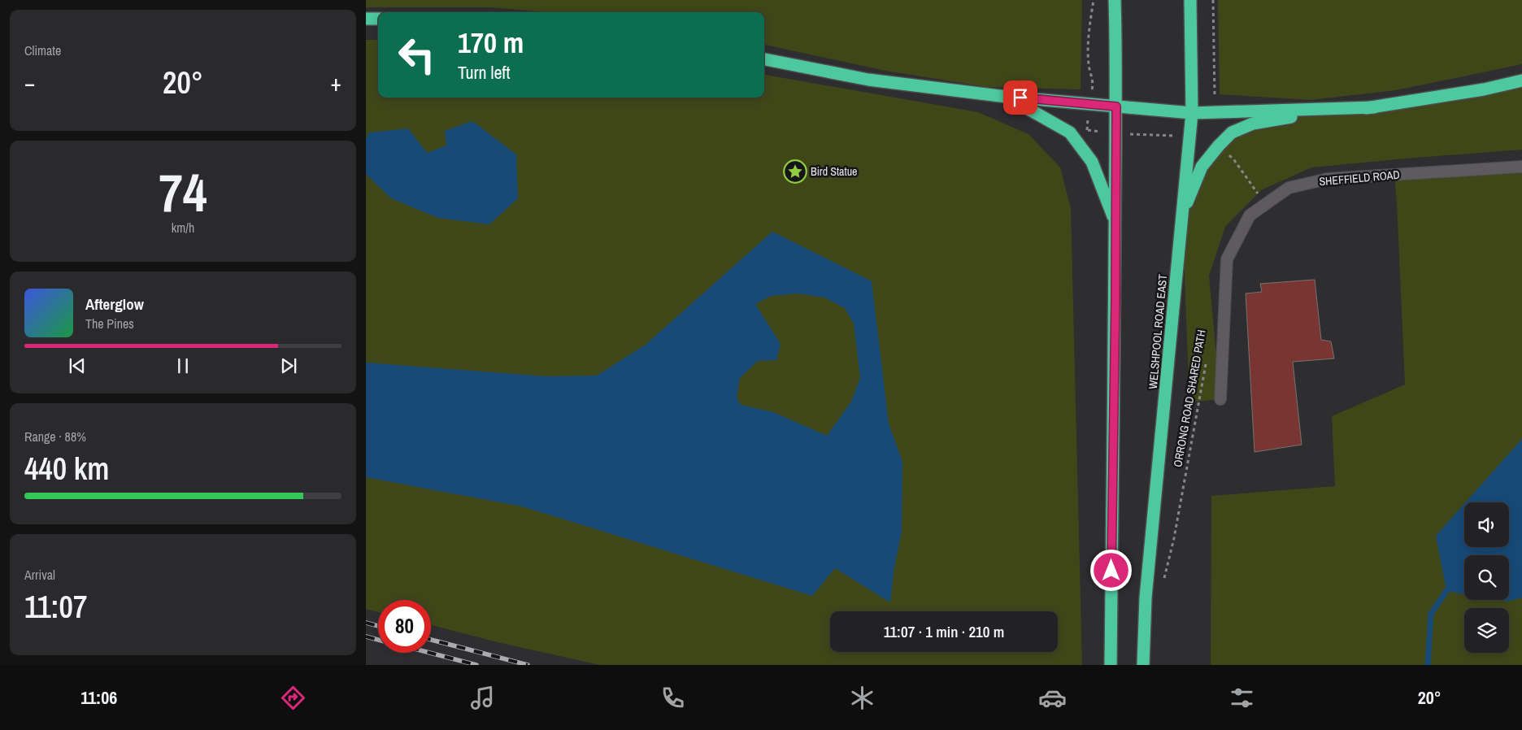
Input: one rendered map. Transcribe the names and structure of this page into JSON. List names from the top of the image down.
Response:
{
  "streets": {
    "highway": ["WELSHPOOL ROAD EAST"],
    "lane": ["SHEFFIELD ROAD"],
    "path": ["ORRONG ROAD SHARED PATH"]
  },
  "places": {
    "place": ["Bird Statue"]
  },
  "page": {
    "tile": [
      "Climate",
      ["74", "km/h"],
      ["Range · 88%", "440 km"],
      ["Arrival", "11:07"]
    ],
    "turn": ["170 m", "Turn left"],
    "heat": ["−", "20°", "+"],
    "song": ["Afterglow", "The Pines"],
    "limit": "80",
    "trip": "11:07 · 1 min · 210 m",
    "tabs": ["11:06", "20°"]
  }
}
